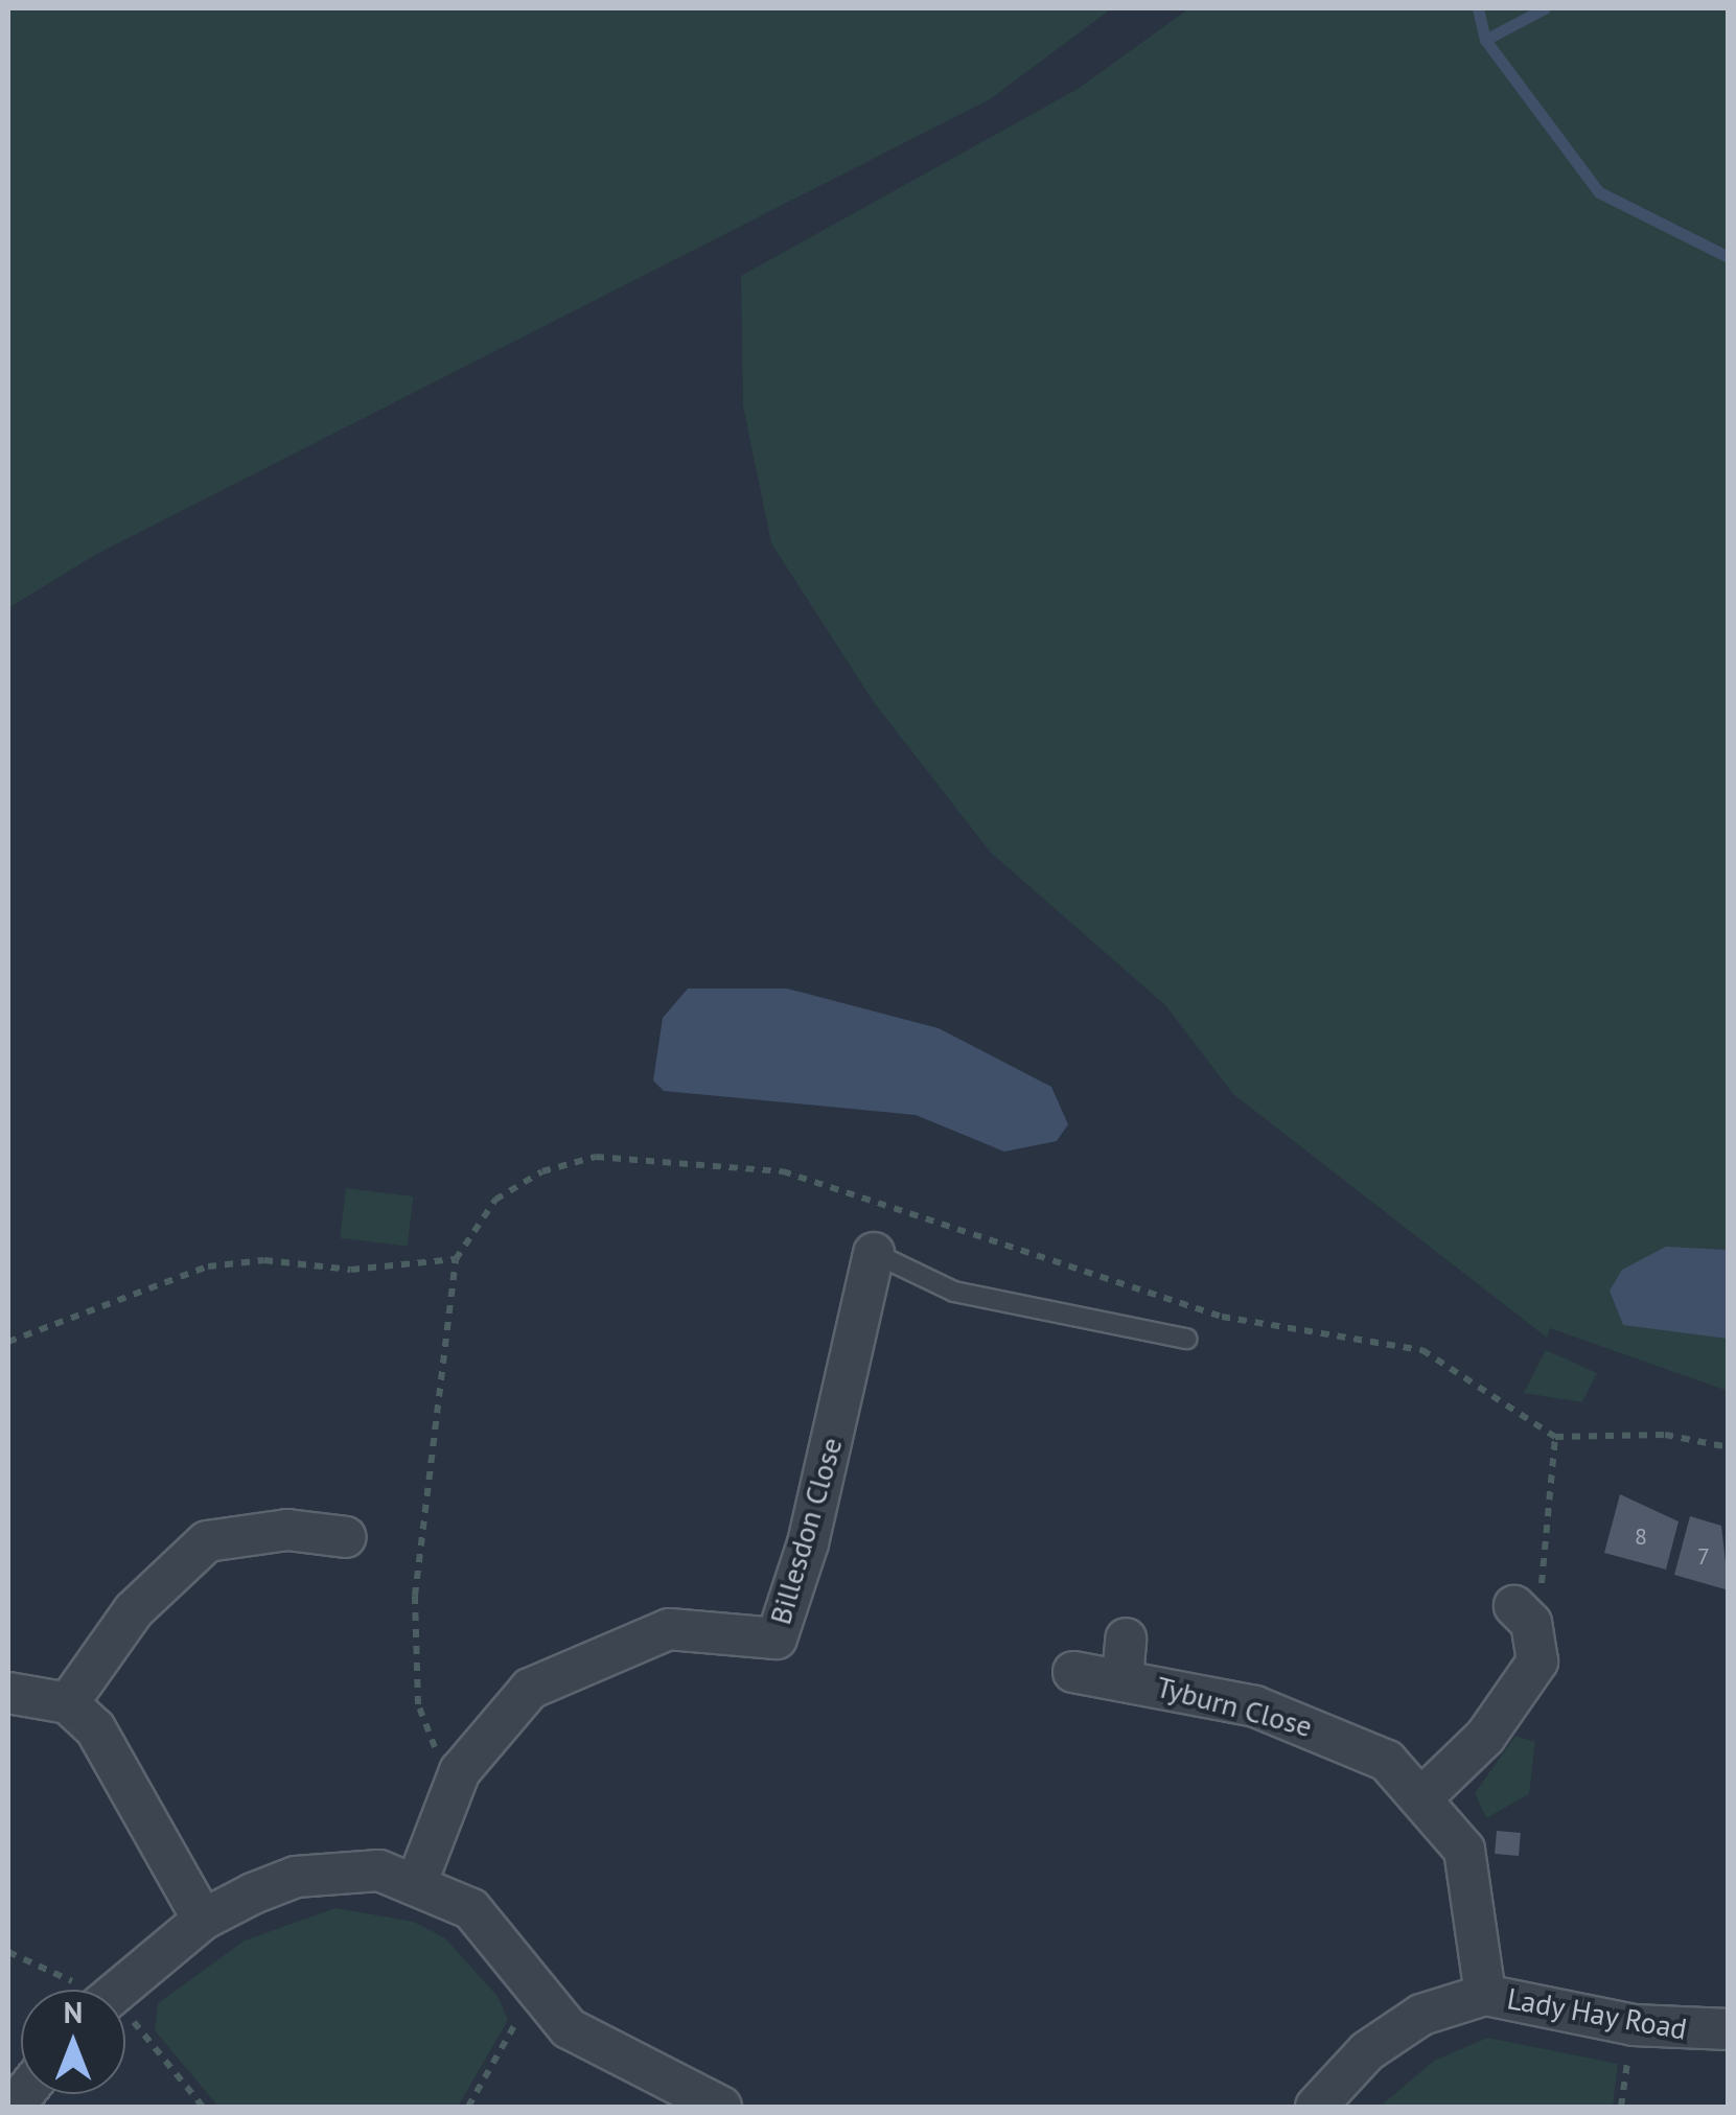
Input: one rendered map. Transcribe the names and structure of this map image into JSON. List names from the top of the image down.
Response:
{
  "streets": {
    "street": ["Billesdon Close", "Tyburn Close", "Lady Hay Road"]
  },
  "crossings": [
    ["Tyburn Close", "Lady Hay Road"]
  ],
  "house_numbers": ["8", "7"],
  "north": "top"
}
